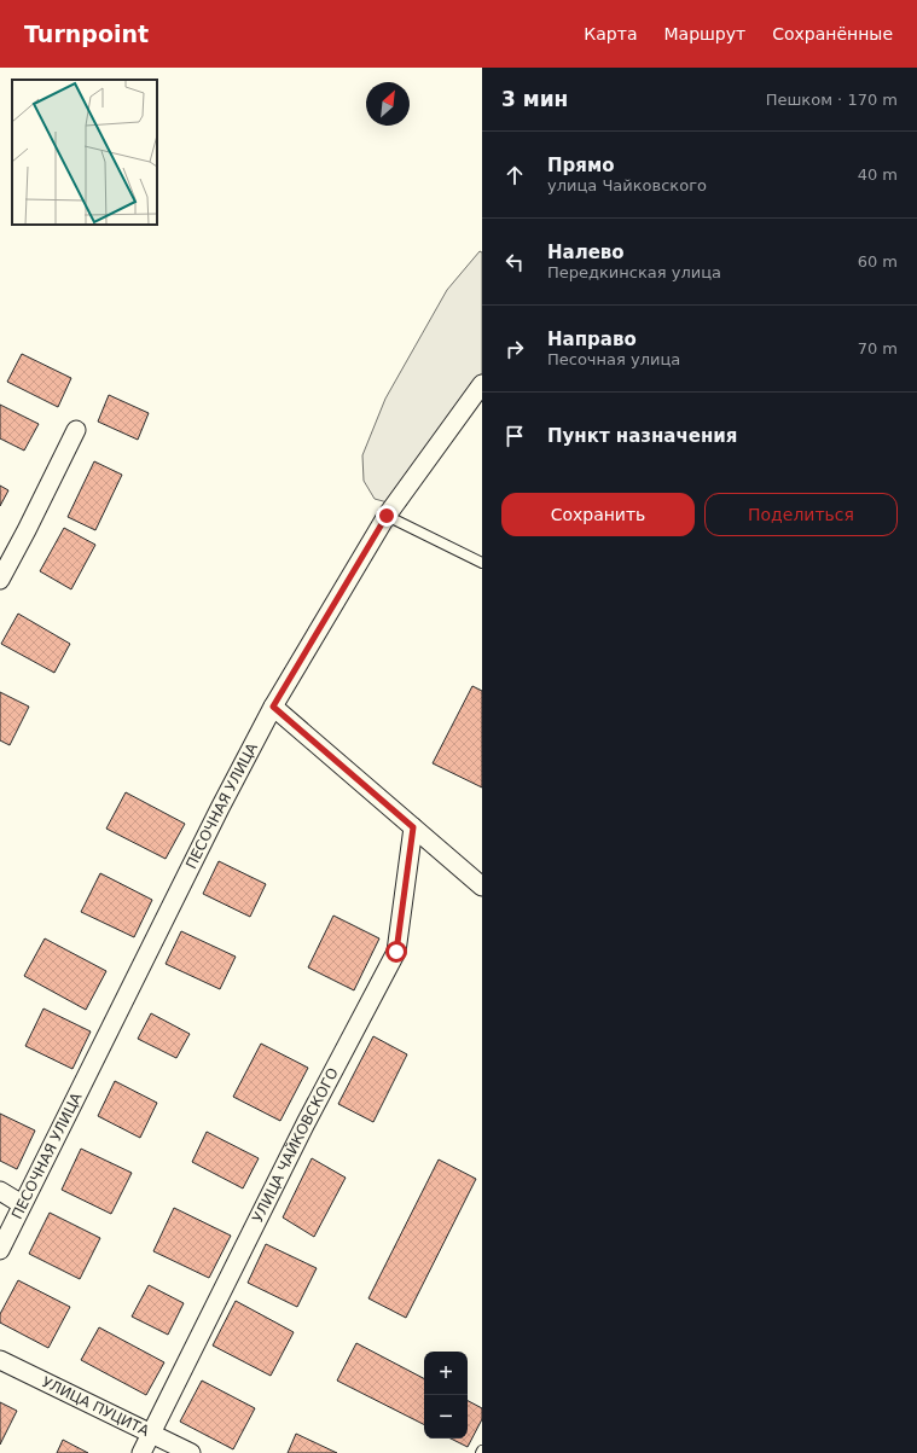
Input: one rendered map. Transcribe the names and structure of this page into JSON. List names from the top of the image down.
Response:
{
  "streets": {
    "street": ["ПЕСОЧНАЯ УЛИЦА", "УЛИЦА ЧАЙКОВСКОГО", "УЛИЦА ПУЦИТА"]
  },
  "crossings": [
    ["УЛИЦА ЧАЙКОВСКОГО", "УЛИЦА ПУЦИТА"]
  ],
  "north": "top right",
  "page": {
    "header": "Turnpoint",
    "nav": ["Карта", "Маршрут", "Сохранённые"],
    "heading": ["3 мин", "Пешком · 170 m"],
    "list": [
      ["Прямо", "улица Чайковского", "40 m"],
      ["Налево", "Передкинская улица", "60 m"],
      ["Направо", "Песочная улица", "70 m"],
      "Пункт назначения"
    ],
    "buttons": ["Сохранить", "Поделиться"],
    "map_buttons": ["+", "−"]
  }
}
